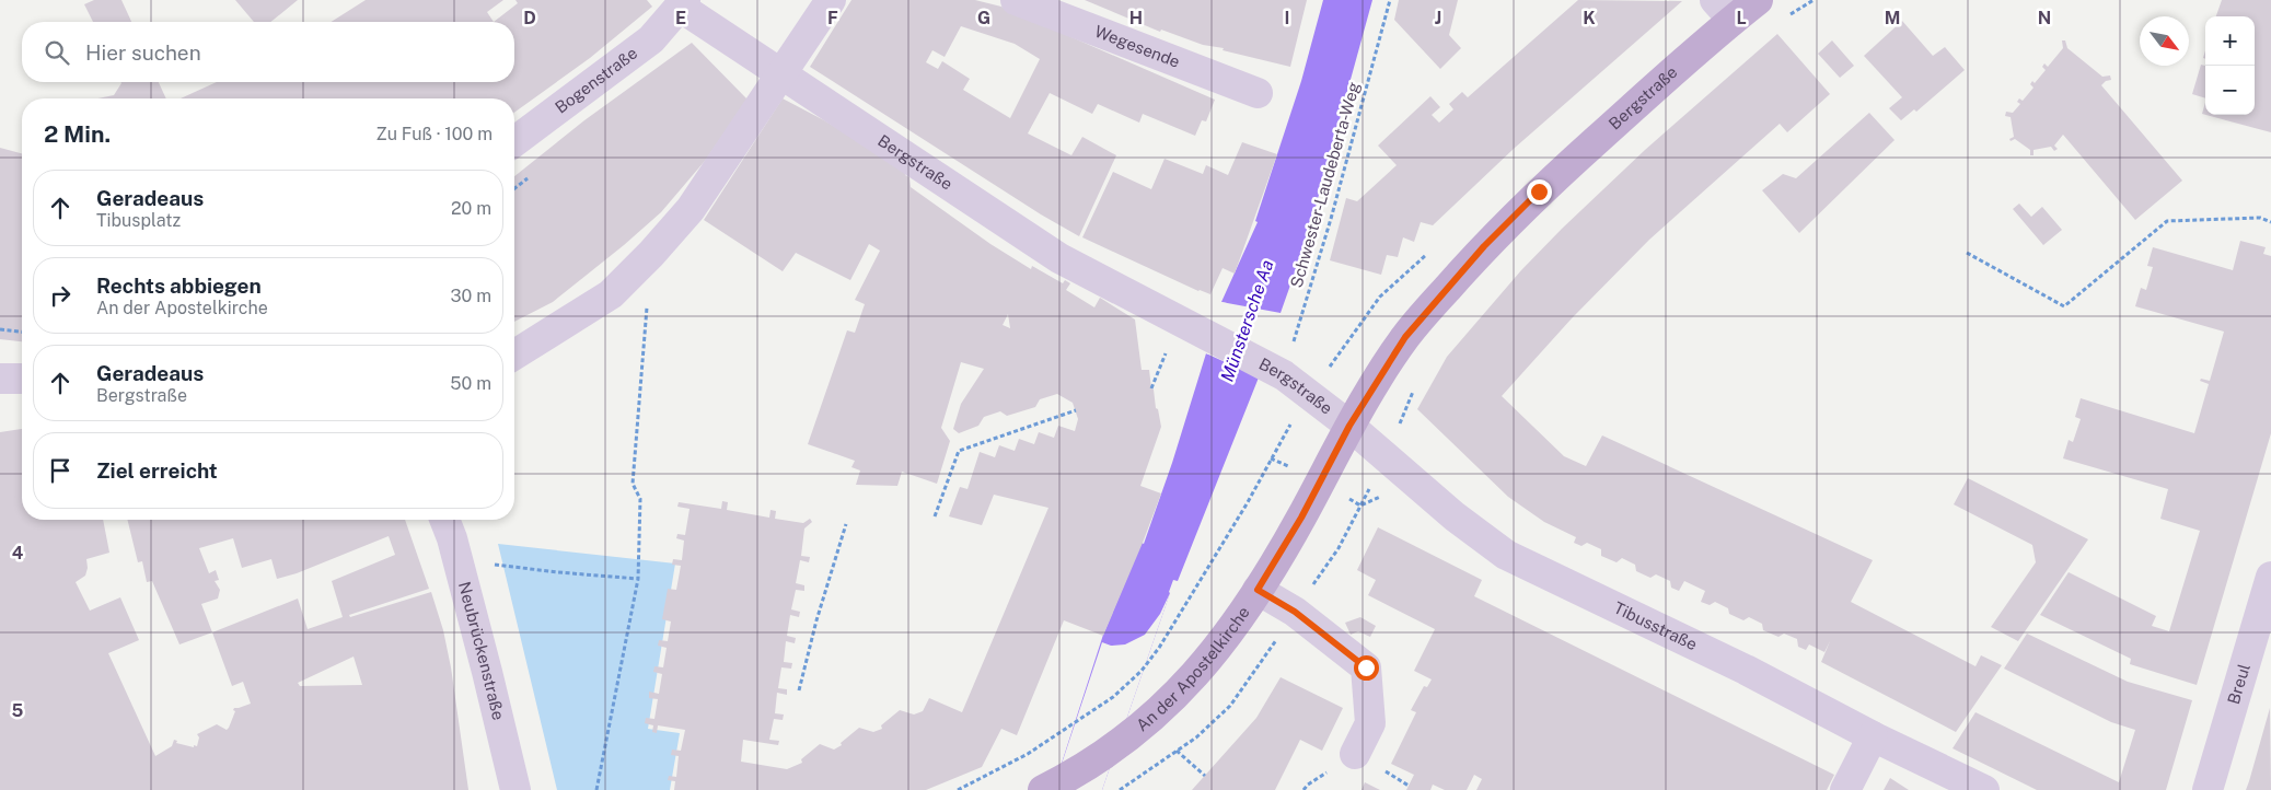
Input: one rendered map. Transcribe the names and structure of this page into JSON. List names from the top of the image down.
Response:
{
  "streets": {
    "main road": ["Bergstraße", "An der Apostelkirche"],
    "street": [
      "Wegesende",
      "Bogenstraße",
      "Tibusstraße",
      "Neubrückenstraße",
      "Breul"
    ],
    "path": ["Schwester-Laudeberta-Weg"]
  },
  "crossings": [
    ["Bogenstraße", "Bergstraße"],
    ["Bergstraße", "Schwester-Laudeberta-Weg"],
    ["Bergstraße", "Tibusstraße"],
    ["Bergstraße", "An der Apostelkirche"],
    ["Tibusstraße", "An der Apostelkirche"]
  ],
  "water": ["Münstersche Aa"],
  "north": "bottom right",
  "page": {
    "map_buttons": ["+", "−"],
    "search": "Hier suchen",
    "heading": ["2 Min.", "Zu Fuß · 100 m"],
    "list": [
      ["Geradeaus", "Tibusplatz", "20 m"],
      ["Rechts abbiegen", "An der Apostelkirche", "30 m"],
      ["Geradeaus", "Bergstraße", "50 m"],
      "Ziel erreicht"
    ]
  },
  "grid": {
    "columns": [
      "D",
      "E",
      "F",
      "G",
      "H",
      "I",
      "J",
      "K",
      "L",
      "M",
      "N"
    ],
    "rows": ["4", "5"]
  }
}
